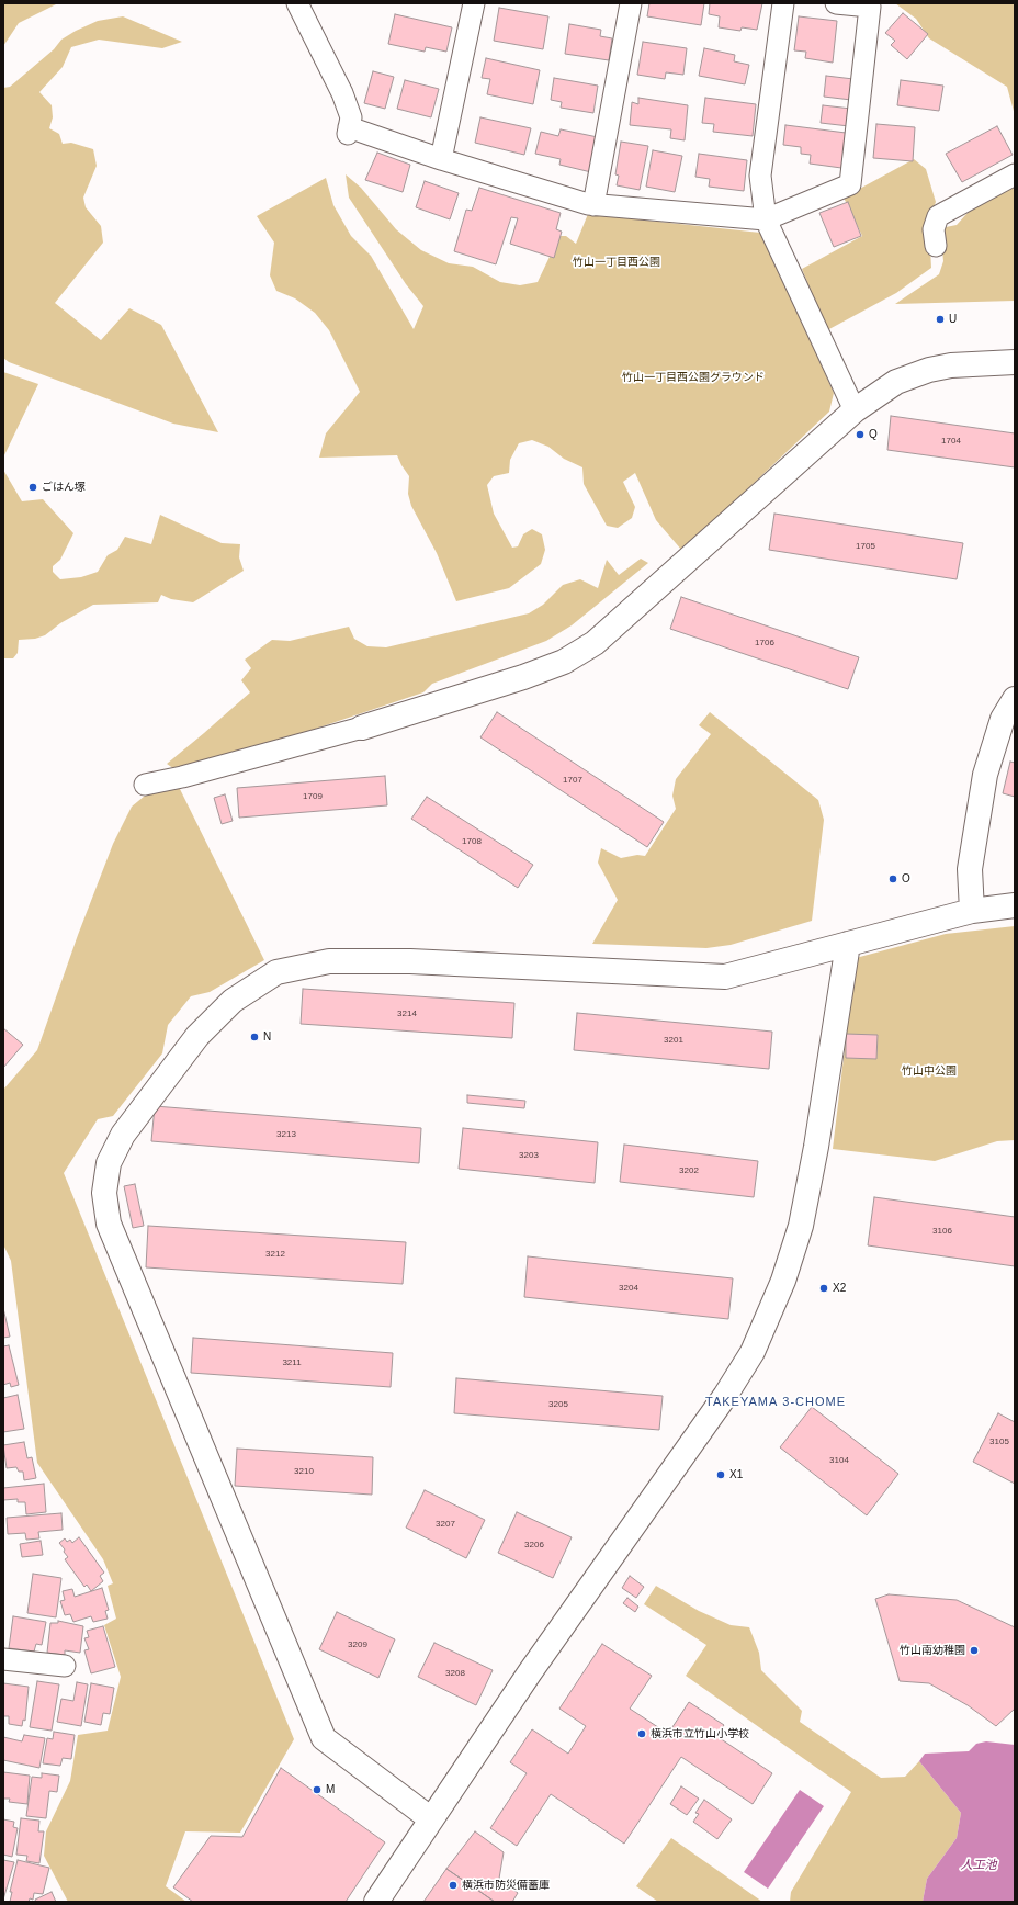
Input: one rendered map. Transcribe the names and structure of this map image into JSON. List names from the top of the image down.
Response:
{
  "districts": ["TAKEYAMA 3-CHOME"],
  "water": ["人工池"],
  "parks": ["竹山一丁目西公園", "竹山一丁目西公園グラウンド", "竹山中公園"],
  "places": [
    "U",
    "Q",
    "ごはん塚",
    "O",
    "N",
    "X2",
    "X1",
    "竹山南幼稚園",
    "横浜市立竹山小学校",
    "M",
    "横浜市防災備蓄庫"
  ],
  "house_numbers": [
    "1704",
    "1705",
    "1706",
    "1707",
    "1709",
    "1708",
    "3214",
    "3201",
    "3213",
    "3203",
    "3202",
    "3106",
    "3212",
    "3204",
    "3211",
    "3205",
    "3105",
    "3104",
    "3210",
    "3207",
    "3206",
    "3209",
    "3208"
  ]
}
